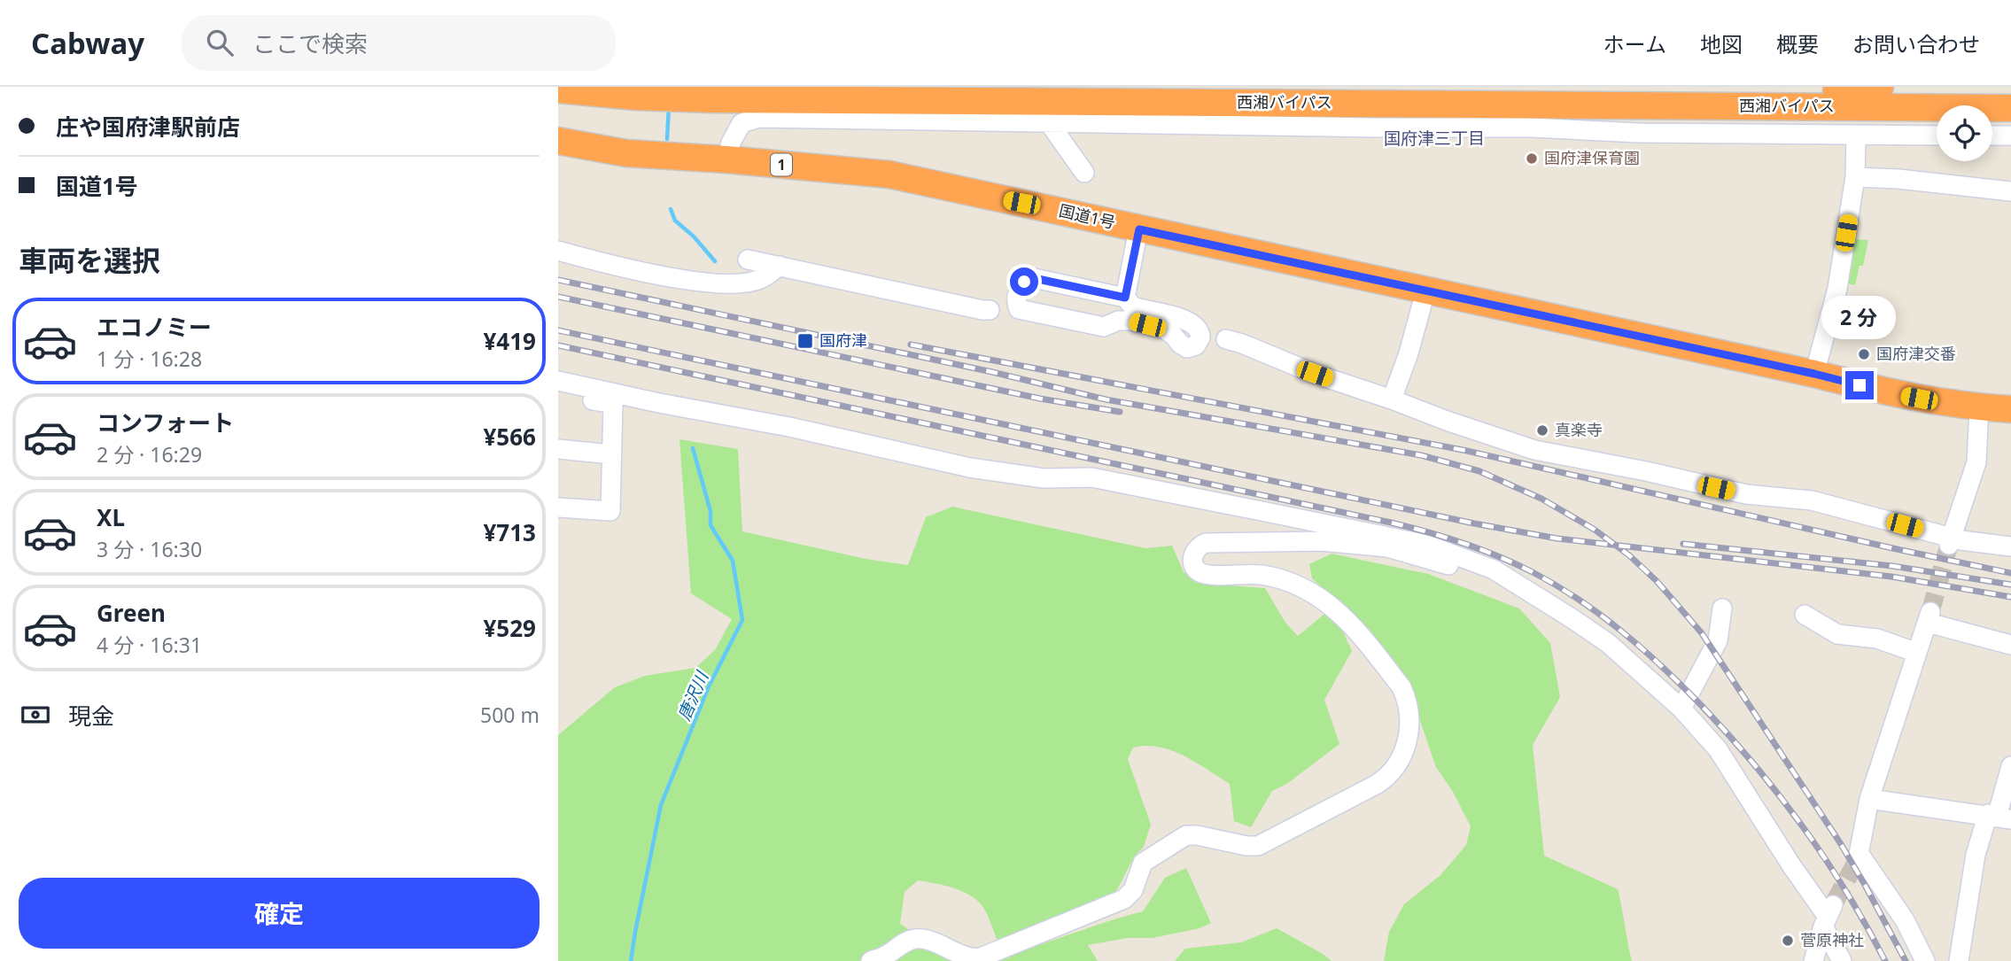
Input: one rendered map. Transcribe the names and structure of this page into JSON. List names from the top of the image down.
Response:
{
  "streets": {
    "highway": ["西湘バイパス", "1", "国道1号"]
  },
  "districts": ["国府津三丁目"],
  "water": ["唐沢川"],
  "places": {
    "other": [
      "国府津保育園",
      "国府津交番",
      "真楽寺",
      "菅原神社"
    ],
    "transit": ["国府津"]
  },
  "page": {
    "header": "Cabway",
    "search": "ここで検索",
    "nav": [
      "ホーム",
      "地図",
      "概要",
      "お問い合わせ"
    ],
    "banner": ["庄や国府津駅前店", "国道1号"],
    "heading": "車両を選択",
    "bubble": "2 分",
    "list": [
      {
        "name": "エコノミー",
        "note": "1 分 · 16:28",
        "value": "¥419"
      },
      {
        "name": "コンフォート",
        "note": "2 分 · 16:29",
        "value": "¥566"
      },
      {
        "name": "XL",
        "note": "3 分 · 16:30",
        "value": "¥713"
      },
      {
        "name": "Green",
        "note": "4 分 · 16:31",
        "value": "¥529"
      }
    ],
    "pay": ["現金", "500 m"],
    "buttons": "確定"
  }
}
